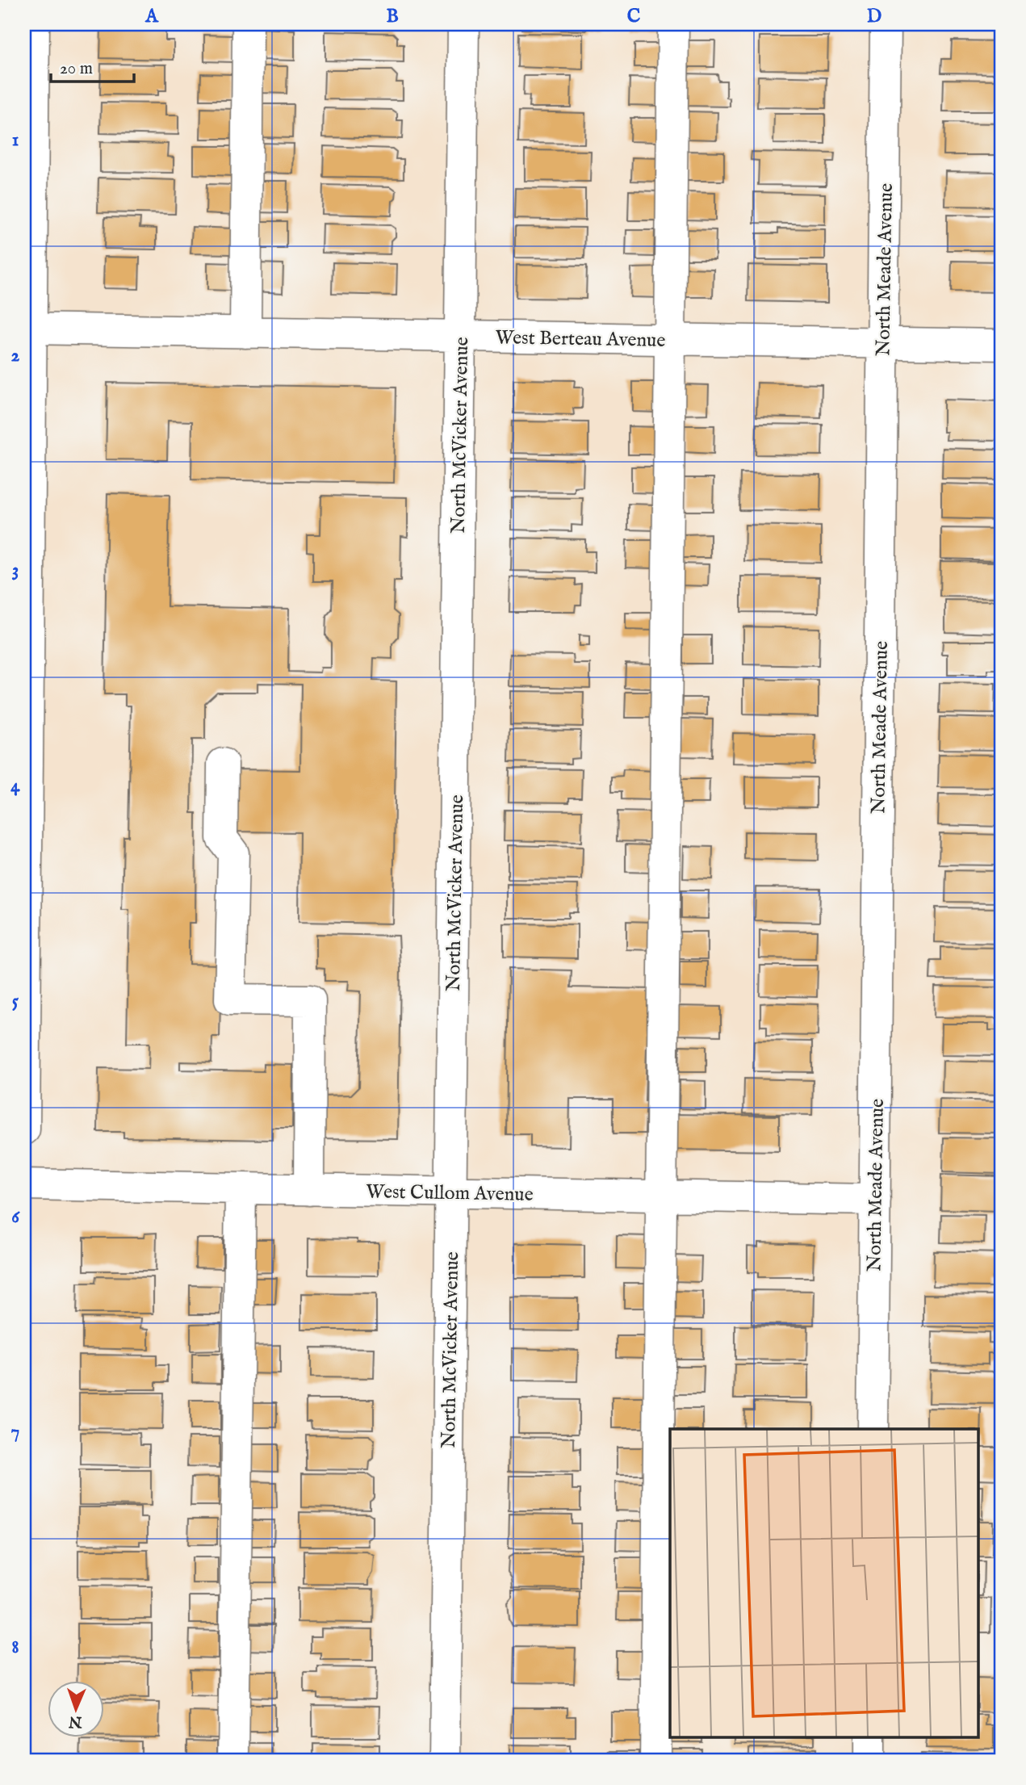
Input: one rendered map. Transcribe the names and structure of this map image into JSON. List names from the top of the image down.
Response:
{
  "streets": {
    "street": [
      "North Meade Avenue",
      "West Berteau Avenue",
      "North McVicker Avenue",
      "West Cullom Avenue"
    ]
  },
  "crossings": [
    ["North Meade Avenue", "West Berteau Avenue"],
    ["North Meade Avenue", "West Cullom Avenue"],
    ["West Berteau Avenue", "North McVicker Avenue"],
    ["North McVicker Avenue", "West Cullom Avenue"]
  ],
  "scale_bar": "20 m",
  "north": "bottom",
  "grid": {
    "columns": [
      "A",
      "B",
      "C",
      "D"
    ],
    "rows": [
      "1",
      "2",
      "3",
      "4",
      "5",
      "6",
      "7",
      "8"
    ]
  }
}
